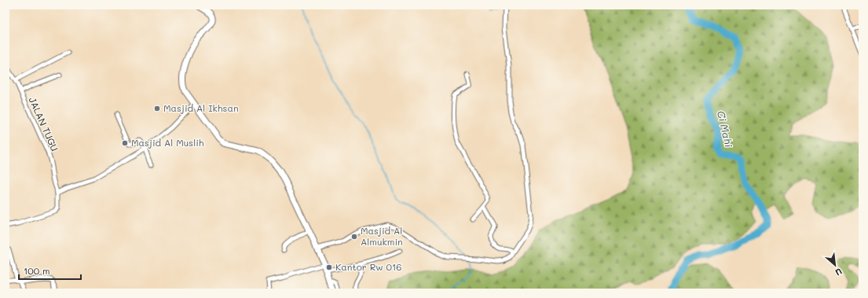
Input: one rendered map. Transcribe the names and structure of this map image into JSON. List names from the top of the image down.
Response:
{
  "streets": {
    "street": ["JALAN TUGU"]
  },
  "water": ["Ci Mahi"],
  "places": [
    "Masjid Al Ikhsan",
    "Masjid Al Muslih",
    "Masjid Al Almukmin",
    "Kantor Rw 016"
  ],
  "scale_bar": "100 m",
  "north": "bottom right"
}
